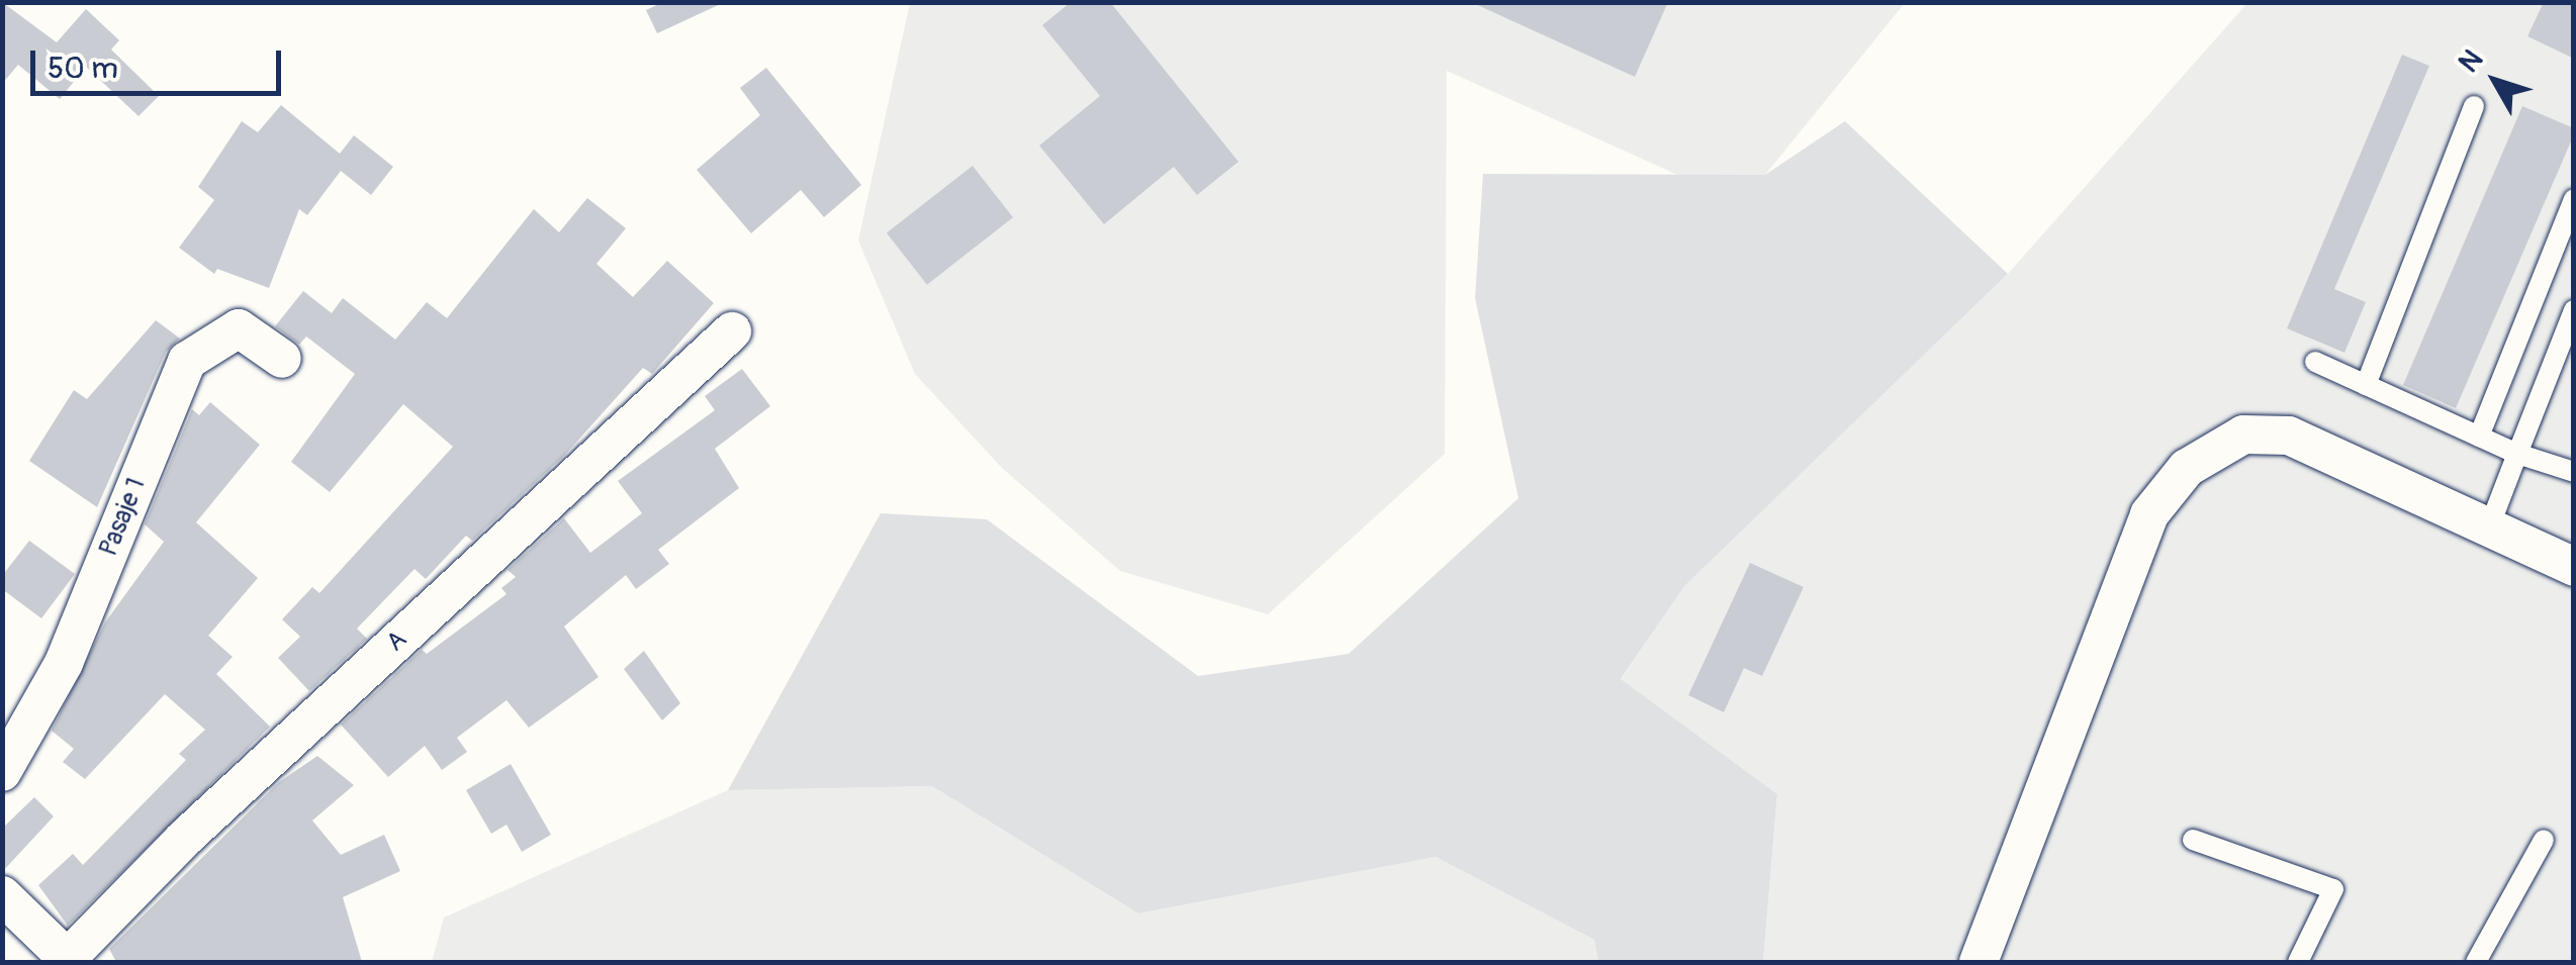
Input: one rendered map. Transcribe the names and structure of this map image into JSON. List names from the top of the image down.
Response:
{
  "streets": {
    "street": ["Pasaje 1", "A"]
  },
  "scale_bar": "50 m",
  "north": "top left"
}
